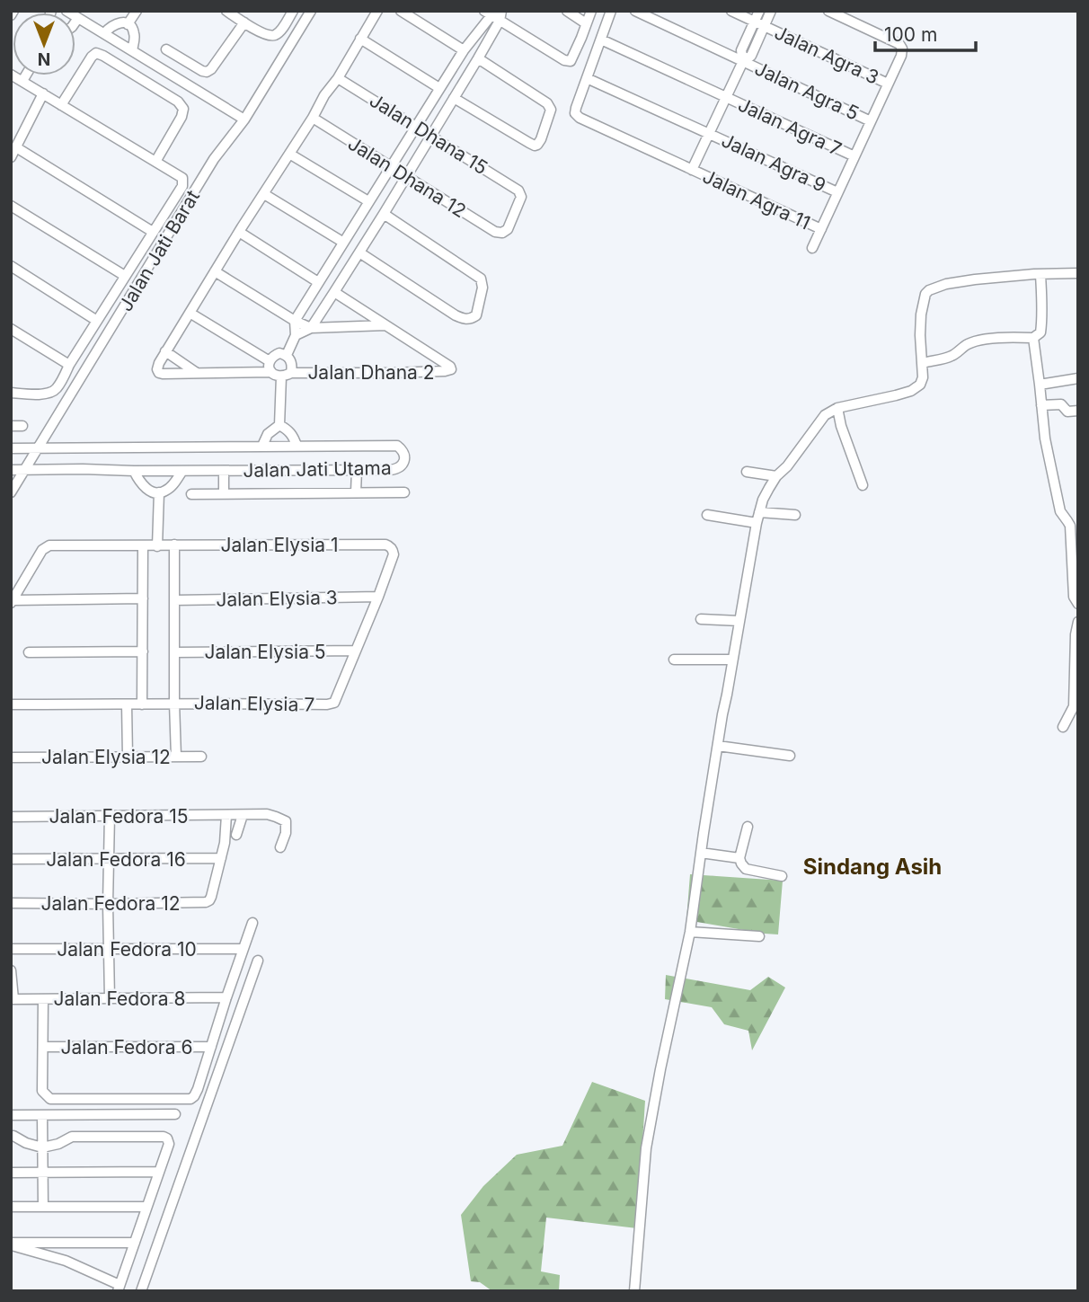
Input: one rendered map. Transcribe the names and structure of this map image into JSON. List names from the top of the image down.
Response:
{
  "streets": {
    "street": [
      "Jalan Agra 3",
      "Jalan Agra 5",
      "Jalan Agra 7",
      "Jalan Dhana 15",
      "Jalan Agra 9",
      "Jalan Dhana 12",
      "Jalan Agra 11",
      "Jalan Jati Barat",
      "Jalan Dhana 2",
      "Jalan Jati Utama",
      "Jalan Elysia 1",
      "Jalan Elysia 3",
      "Jalan Elysia 5",
      "Jalan Elysia 7",
      "Jalan Elysia 12",
      "Jalan Fedora 15",
      "Jalan Fedora 16",
      "Jalan Fedora 12",
      "Jalan Fedora 10",
      "Jalan Fedora 8",
      "Jalan Fedora 6"
    ]
  },
  "crossings": [
    ["Jalan Dhana 15", "Jalan Dhana 12"],
    ["Jalan Agra 9", "Jalan Agra 11"],
    ["Jalan Jati Barat", "Jalan Jati Utama"],
    ["Jalan Elysia 1", "Jalan Elysia 3"],
    ["Jalan Elysia 5", "Jalan Elysia 7"],
    ["Jalan Fedora 16", "Jalan Fedora 12"]
  ],
  "districts": ["Sindang Asih"],
  "scale_bar": "100 m",
  "north": "bottom"
}
